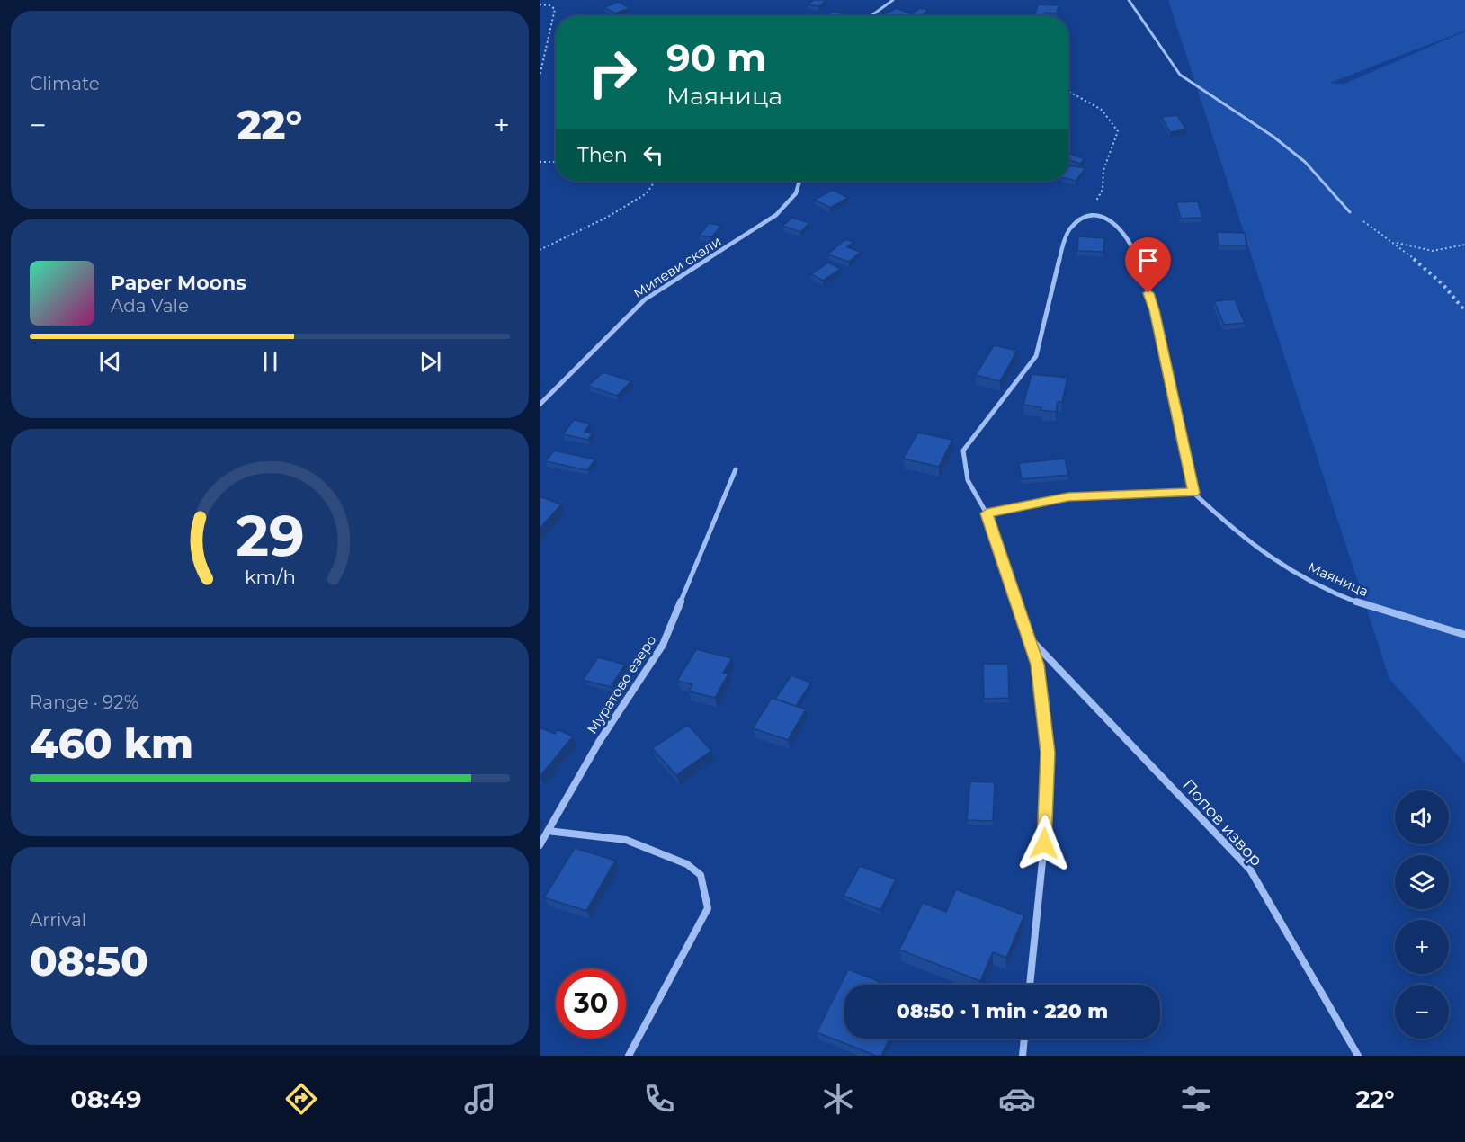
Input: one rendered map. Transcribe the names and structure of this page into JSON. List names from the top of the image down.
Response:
{
  "streets": {
    "street": [
      "Милеви скали",
      "Маяница",
      "Муратово езеро",
      "Попов извор"
    ]
  },
  "page": {
    "tile": [
      "Climate",
      ["Range · 92%", "460 km"],
      ["Arrival", "08:50"]
    ],
    "turn": ["90 m", "Маяница"],
    "heat": ["−", "22°", "+"],
    "then": "Then",
    "song": ["Paper Moons", "Ada Vale"],
    "map_buttons": ["+", "−"],
    "limit": "30",
    "trip": "08:50 · 1 min · 220 m",
    "tabs": ["08:49", "22°"],
    "gauge": ["29", "km/h"]
  }
}
